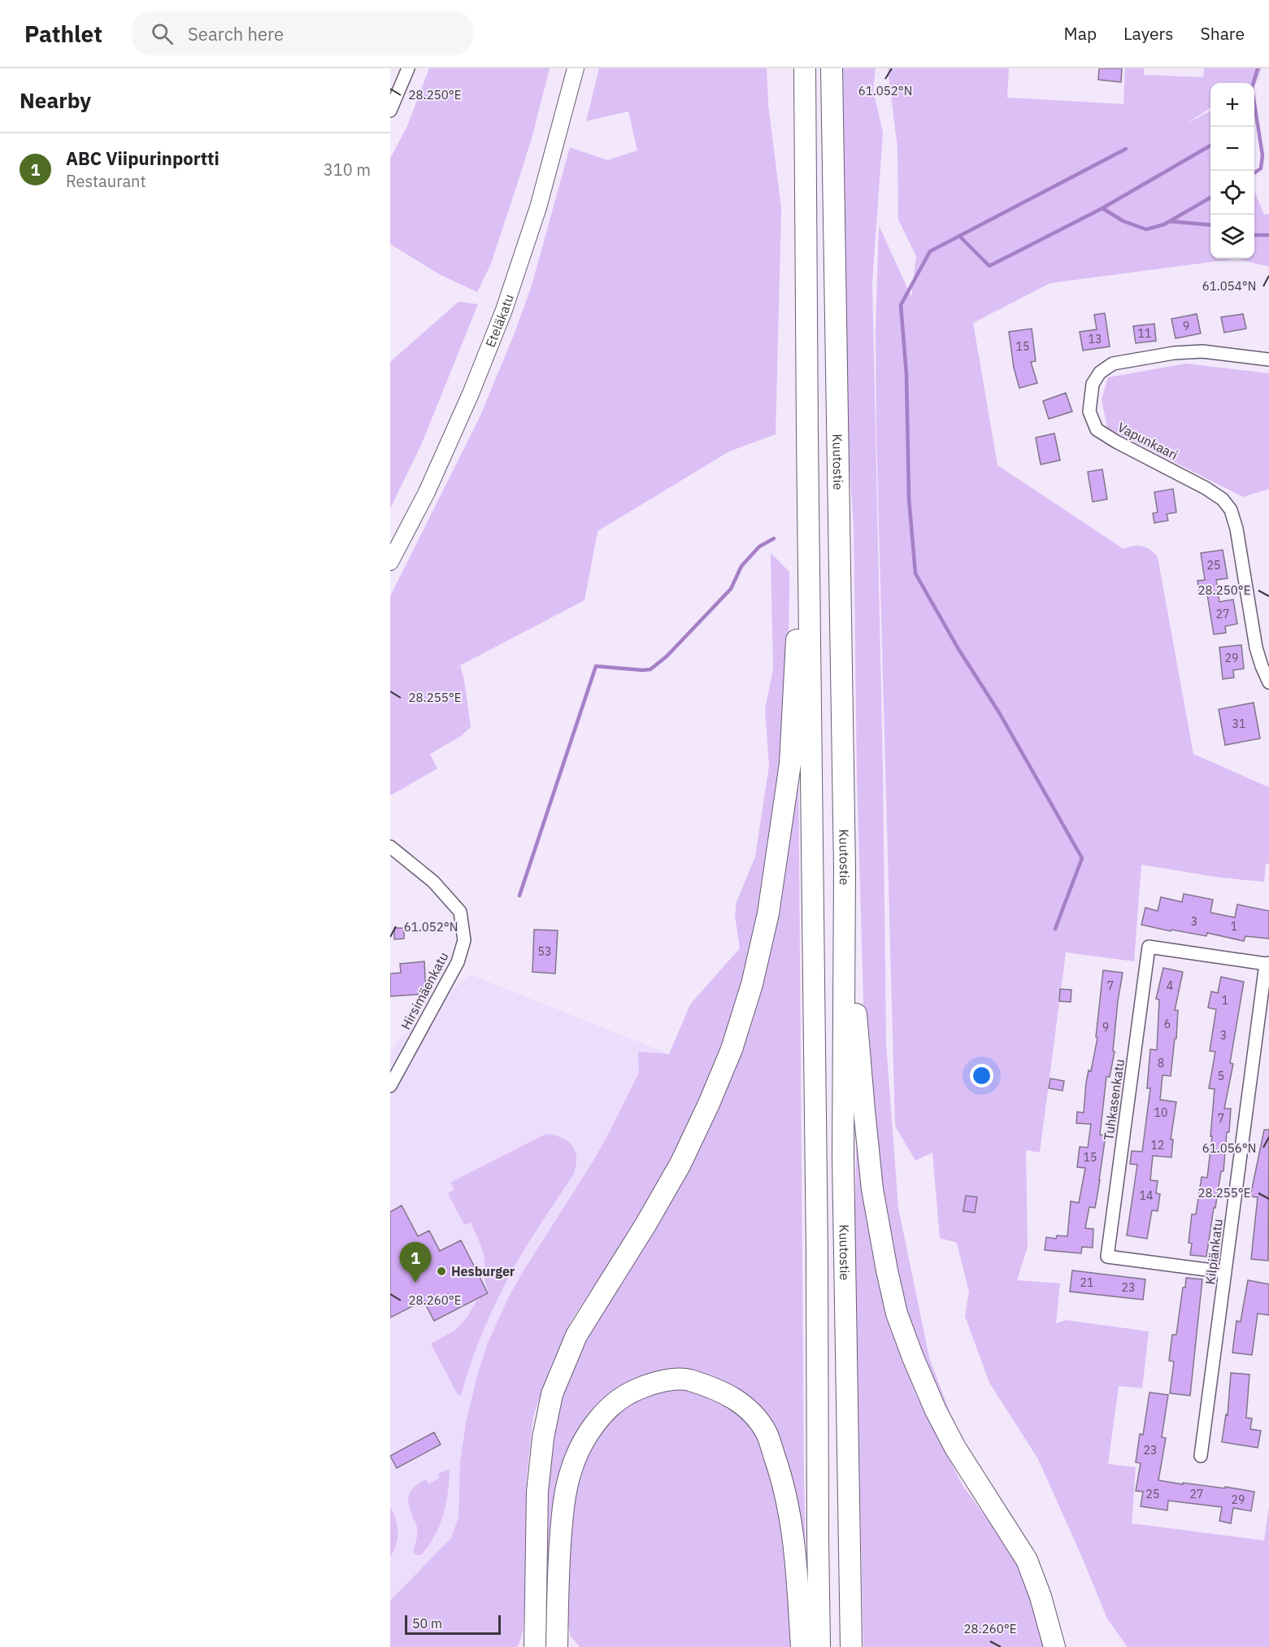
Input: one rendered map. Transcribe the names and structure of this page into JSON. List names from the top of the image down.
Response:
{
  "streets": {
    "highway": ["Kuutostie"],
    "main road": ["Eteläkatu"],
    "street": [
      "Vapunkaari",
      "Hirsimäenkatu",
      "Tuhkasenkatu",
      "Kilpiänkatu"
    ]
  },
  "crossings": [
    ["Tuhkasenkatu", "Kilpiänkatu"]
  ],
  "places": ["Hesburger"],
  "house_numbers": [
    "9",
    "11",
    "13",
    "15",
    "25",
    "27",
    "29",
    "31",
    "3",
    "1",
    "53",
    "7",
    "4",
    "1",
    "6",
    "9",
    "3",
    "8",
    "5",
    "10",
    "7",
    "12",
    "15",
    "14",
    "21",
    "23",
    "23",
    "25",
    "27",
    "29"
  ],
  "scale_bar": "50 m",
  "page": {
    "header": "Pathlet",
    "search": "Search here",
    "nav": ["Map", "Layers", "Share"],
    "heading": "Nearby",
    "map_buttons": ["+", "−"],
    "list": [
      {
        "mark": "1",
        "name": "ABC Viipurinportti",
        "note": "Restaurant",
        "value": "310 m"
      }
    ],
    "pins": "1",
    "scale": "50 m"
  },
  "coordinates": [
    "61.052°N",
    "28.250°E",
    "61.054°N",
    "28.255°E",
    "61.056°N",
    "28.260°E"
  ]
}
